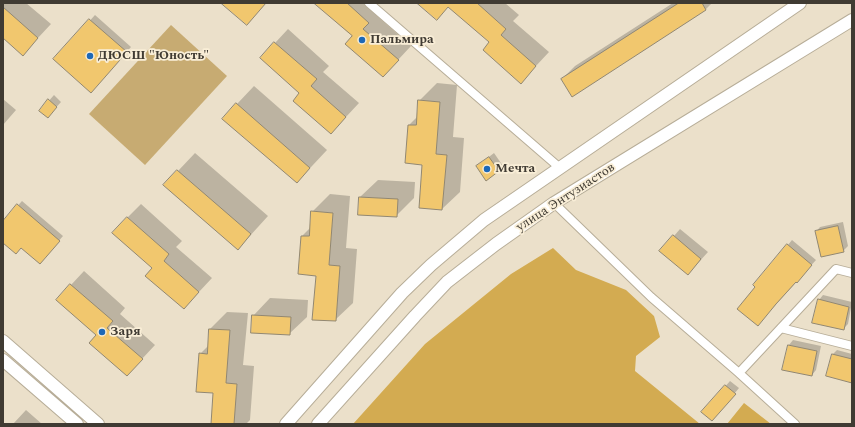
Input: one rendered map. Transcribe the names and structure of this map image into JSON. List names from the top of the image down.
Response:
{
  "streets": {
    "street": ["улица Энтузиастов"]
  },
  "places": [
    "Пальмира",
    "ДЮСШ \"Юность\"",
    "Мечта",
    "Заря"
  ]
}
